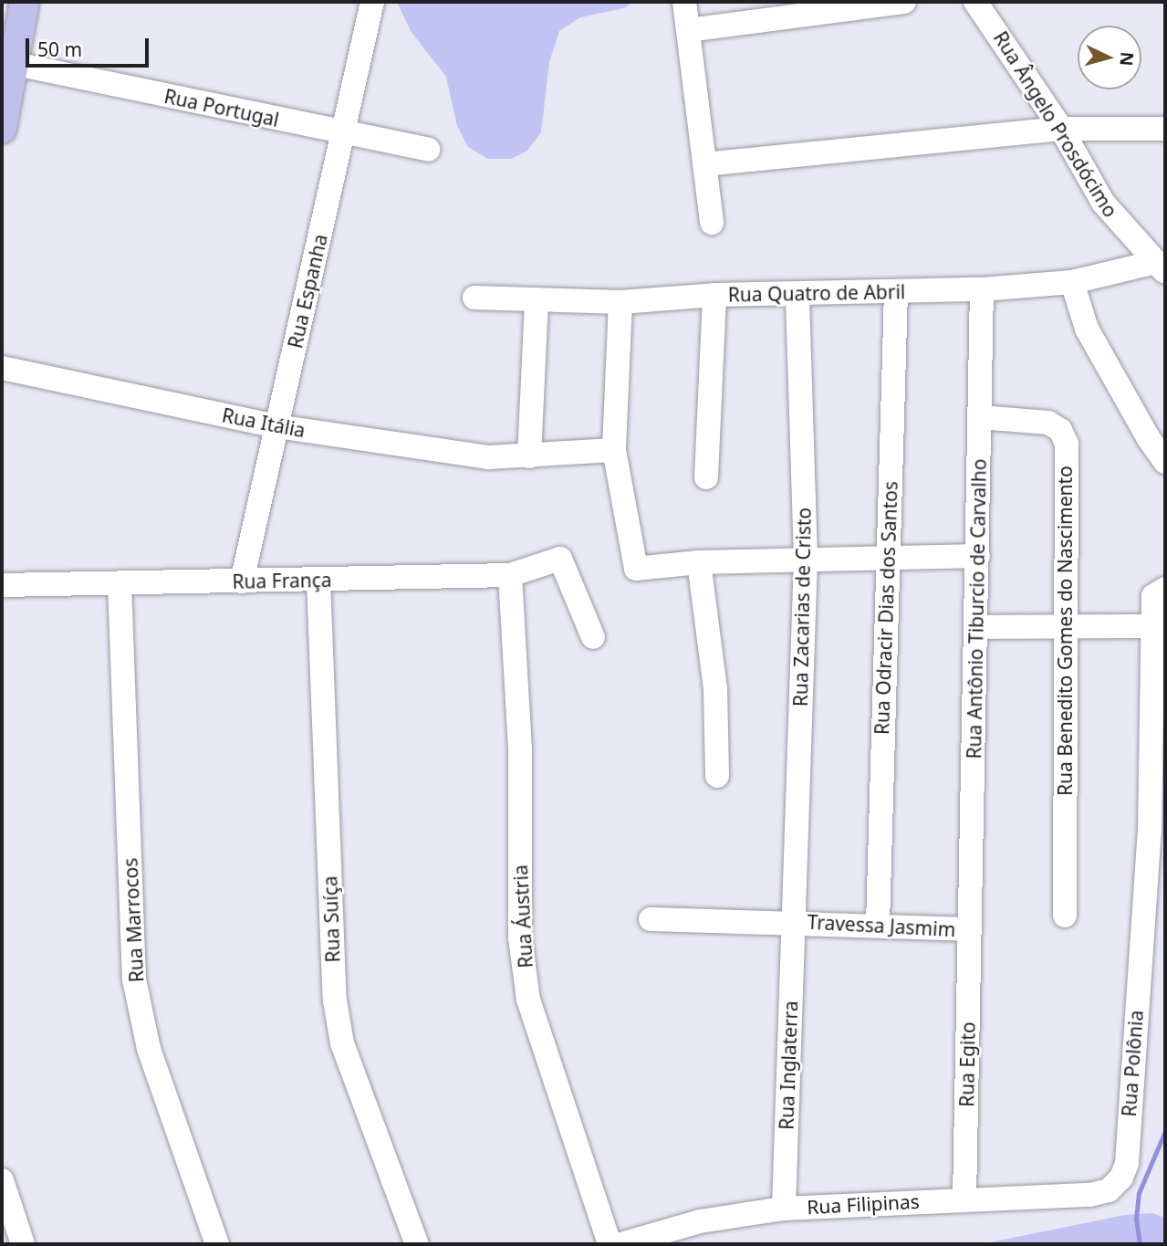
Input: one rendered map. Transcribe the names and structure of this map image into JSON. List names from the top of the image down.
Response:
{
  "streets": {
    "street": [
      "Rua Portugal",
      "Rua Ângelo Prosdócimo",
      "Rua Espanha",
      "Rua Quatro de Abril",
      "Rua Itália",
      "Rua França",
      "Rua Zacarias de Cristo",
      "Rua Odracir Dias dos Santos",
      "Rua Antônio Tiburcio de Carvalho",
      "Rua Benedito Gomes do Nascimento",
      "Rua Áustria",
      "Rua Suíça",
      "Rua Marrocos",
      "Travessa Jasmim",
      "Rua Polônia",
      "Rua Egito",
      "Rua Inglaterra",
      "Rua Filipinas"
    ]
  },
  "crossings": [
    ["Rua Portugal", "Rua Espanha"],
    ["Rua Ângelo Prosdócimo", "Rua Quatro de Abril"],
    ["Rua Espanha", "Rua Itália"],
    ["Rua Espanha", "Rua França"],
    ["Rua Quatro de Abril", "Rua Zacarias de Cristo"],
    ["Rua Quatro de Abril", "Rua Odracir Dias dos Santos"],
    ["Rua Quatro de Abril", "Rua Antônio Tiburcio de Carvalho"],
    ["Rua França", "Rua Áustria"],
    ["Rua França", "Rua Suíça"],
    ["Rua França", "Rua Marrocos"],
    ["Rua Zacarias de Cristo", "Travessa Jasmim"],
    ["Rua Zacarias de Cristo", "Rua Inglaterra"],
    ["Rua Odracir Dias dos Santos", "Travessa Jasmim"],
    ["Rua Antônio Tiburcio de Carvalho", "Rua Benedito Gomes do Nascimento"],
    ["Rua Antônio Tiburcio de Carvalho", "Travessa Jasmim"],
    ["Rua Antônio Tiburcio de Carvalho", "Rua Egito"],
    ["Travessa Jasmim", "Rua Egito"],
    ["Travessa Jasmim", "Rua Inglaterra"],
    ["Rua Polônia", "Rua Filipinas"],
    ["Rua Egito", "Rua Filipinas"],
    ["Rua Inglaterra", "Rua Filipinas"]
  ],
  "scale_bar": "50 m",
  "north": "right"
}
